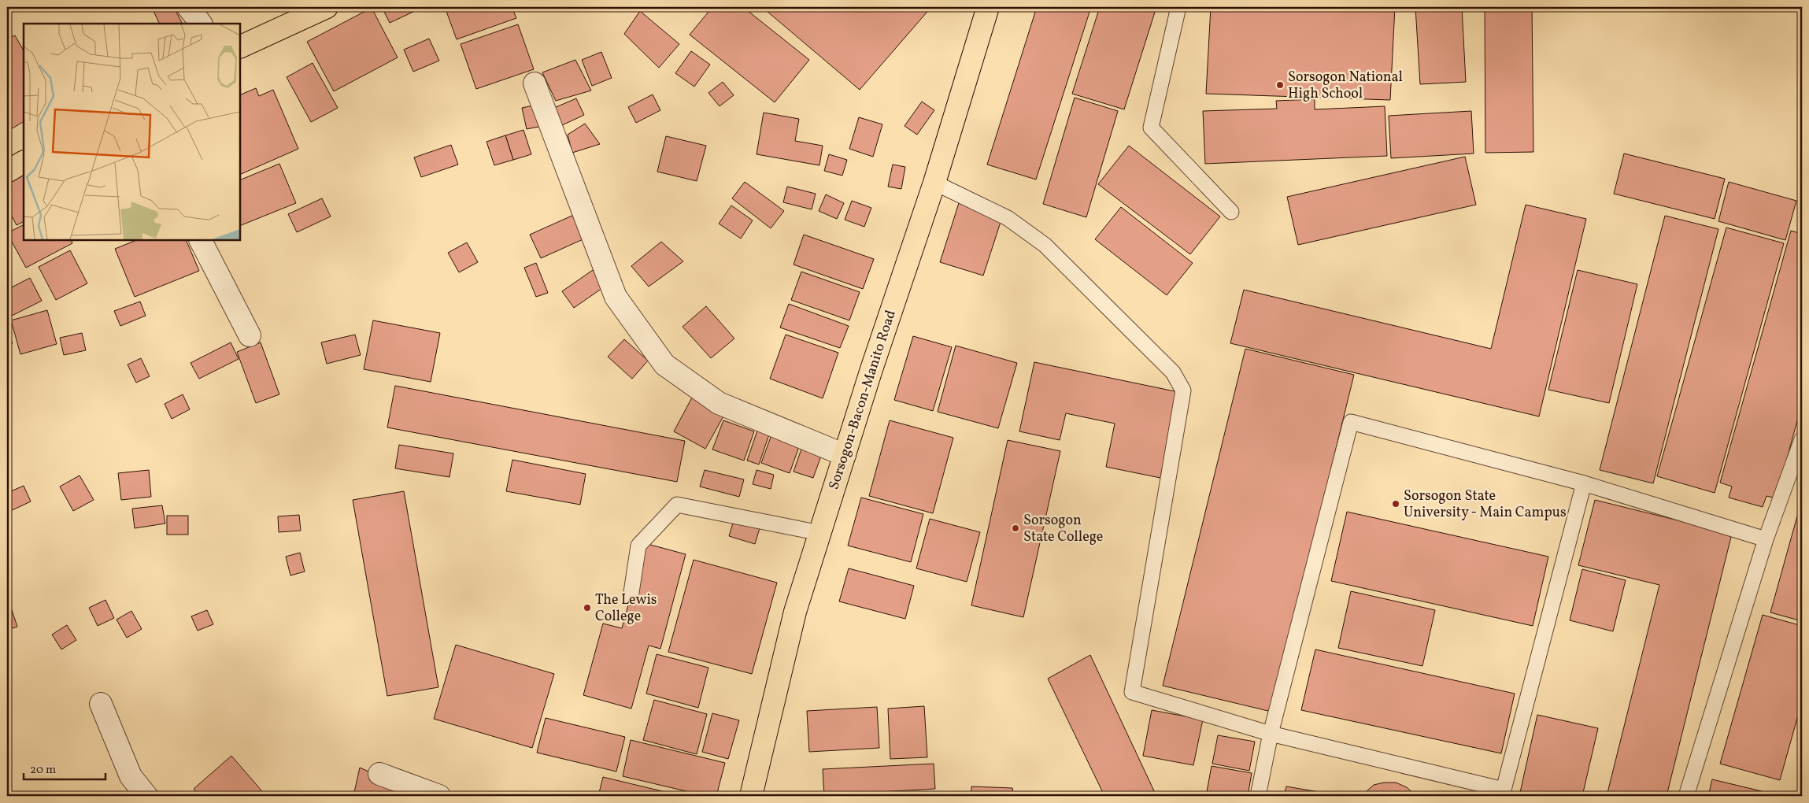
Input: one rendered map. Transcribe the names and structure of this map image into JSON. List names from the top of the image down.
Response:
{
  "streets": {
    "main road": ["Sorsogon-Bacon-Manito Road"]
  },
  "places": [
    "Sorsogon National High School",
    "Sorsogon State University - Main Campus",
    "Sorsogon State College",
    "The Lewis College"
  ],
  "scale_bar": "20 m"
}
